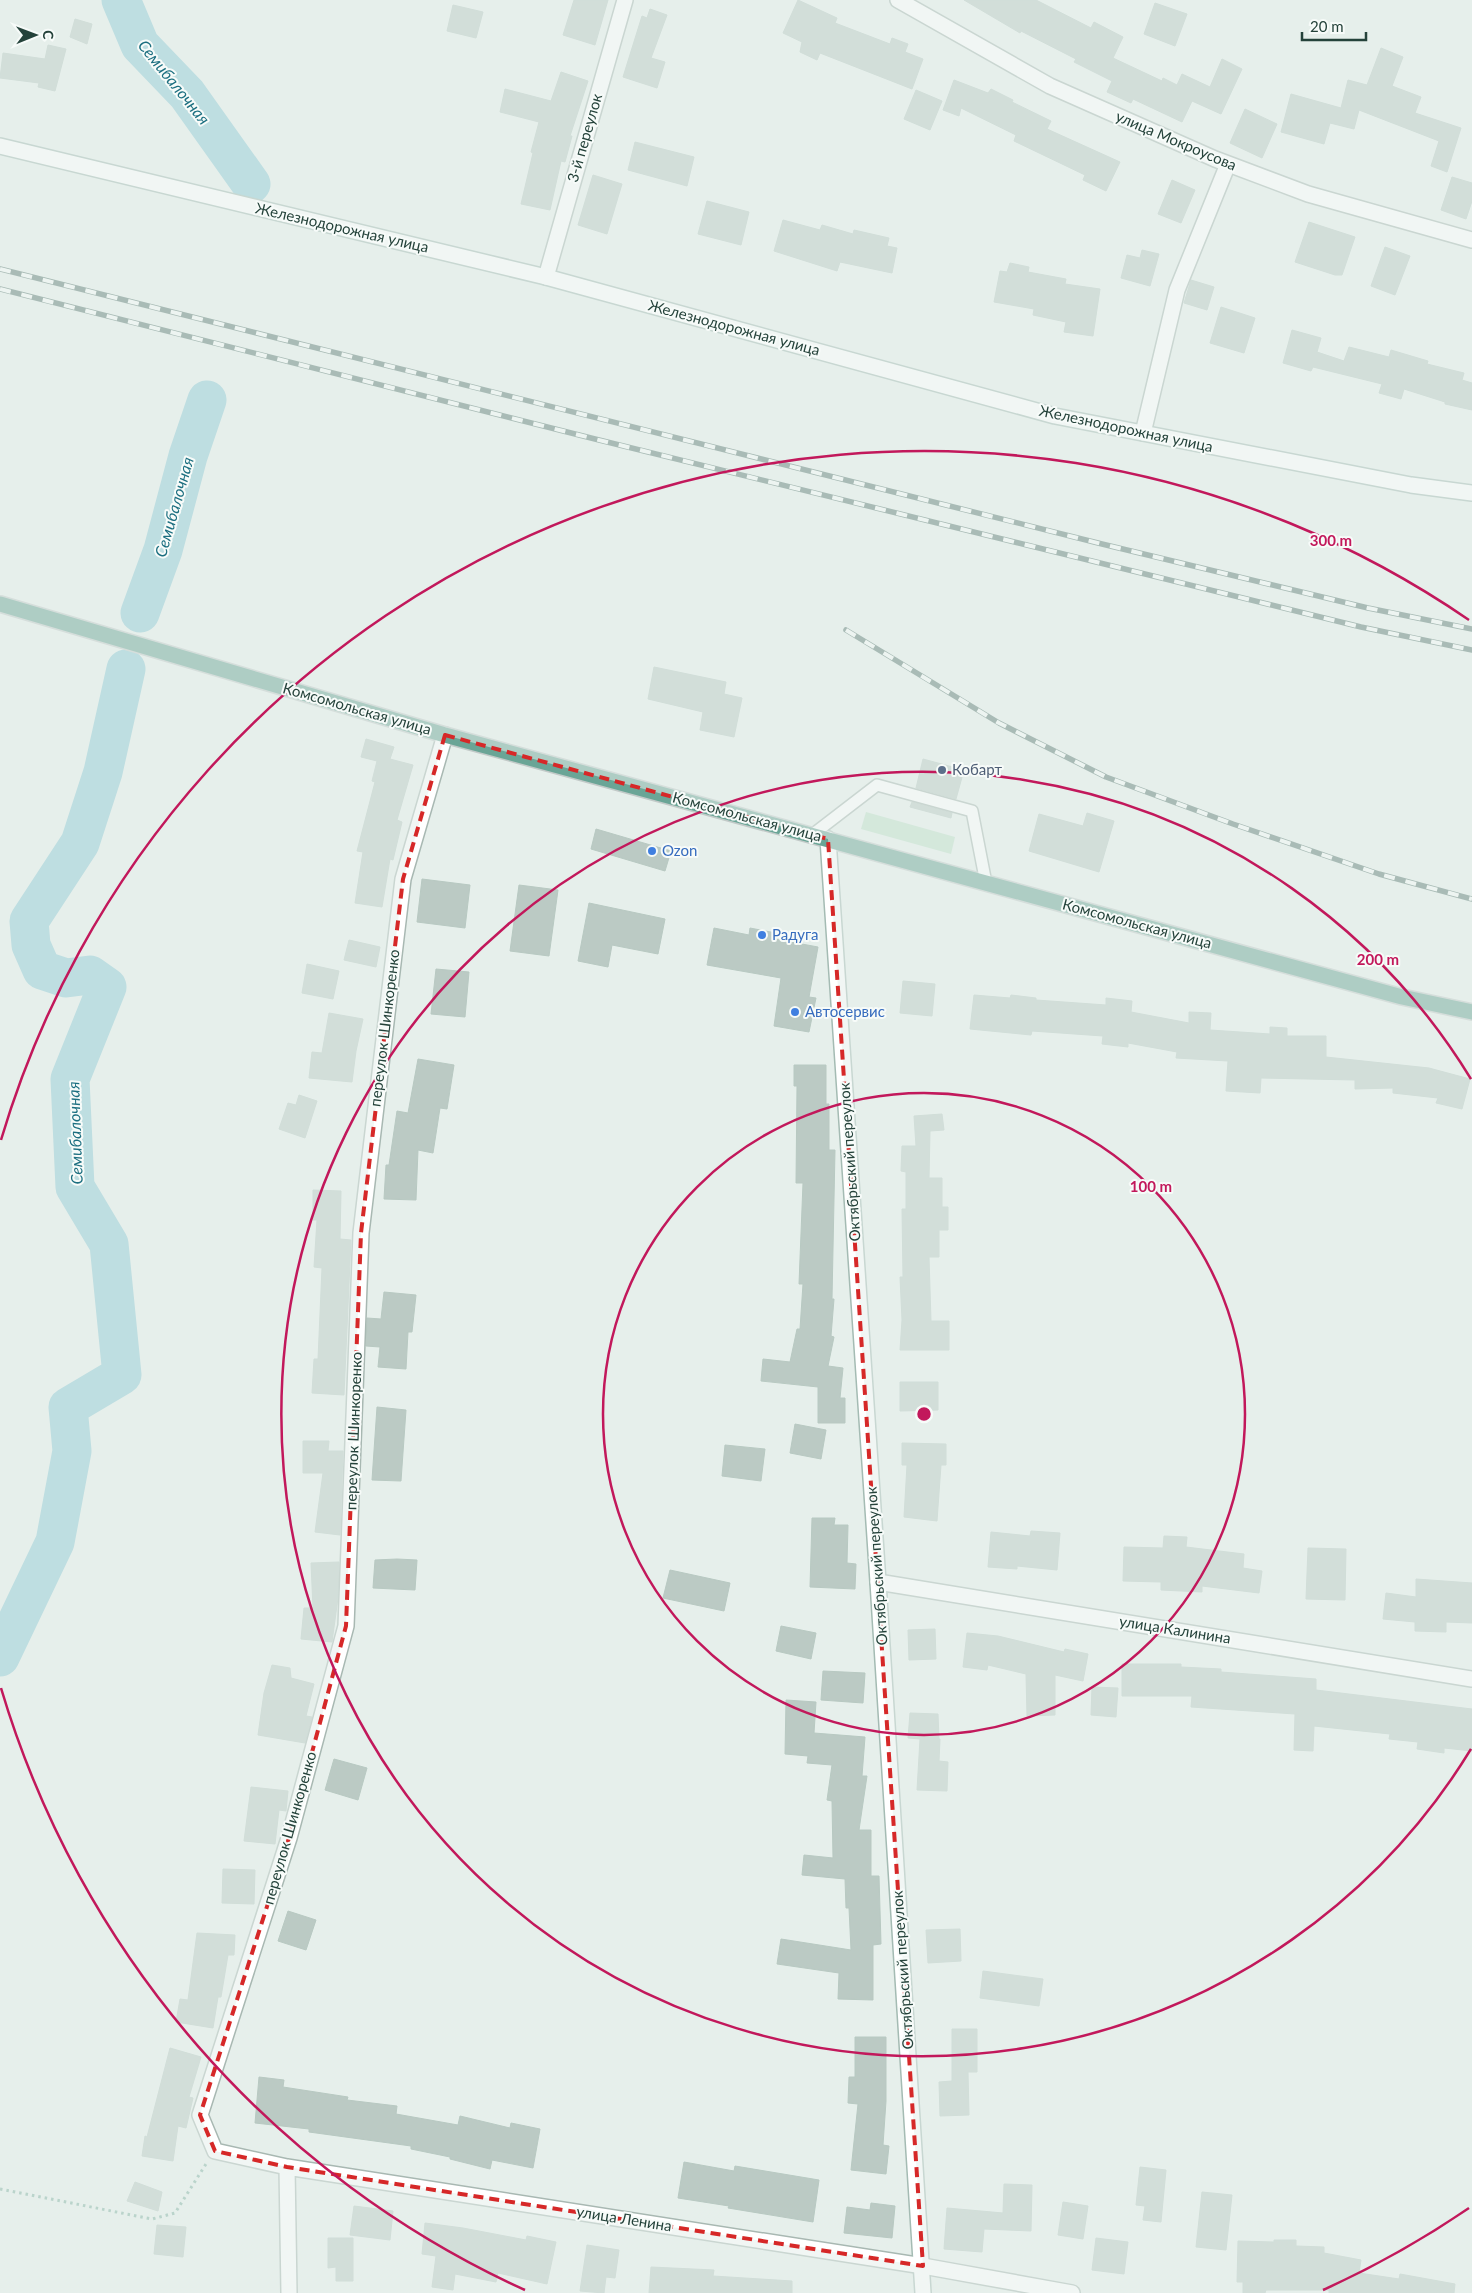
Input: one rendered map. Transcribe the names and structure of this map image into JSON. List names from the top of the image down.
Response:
{
  "streets": {
    "main road": ["Комсомольская улица"],
    "street": [
      "3-й переулок",
      "улица Мокроусова",
      "Железнодорожная улица",
      "переулок Шинкоренко",
      "Октябрьский переулок",
      "улица Калинина",
      "улица Ленина"
    ]
  },
  "crossings": [
    ["3-й переулок", "Железнодорожная улица"],
    ["Комсомольская улица", "переулок Шинкоренко"],
    ["Комсомольская улица", "Октябрьский переулок"],
    ["переулок Шинкоренко", "улица Ленина"],
    ["Октябрьский переулок", "улица Калинина"],
    ["Октябрьский переулок", "улица Ленина"]
  ],
  "water": ["Семибалочная"],
  "places": [
    "Кобарт",
    "Ozon",
    "Радуга",
    "Автосервис"
  ],
  "scale_bar": "20 m",
  "north": "right",
  "rings": ["300 m", "200 m", "100 m"]
}
